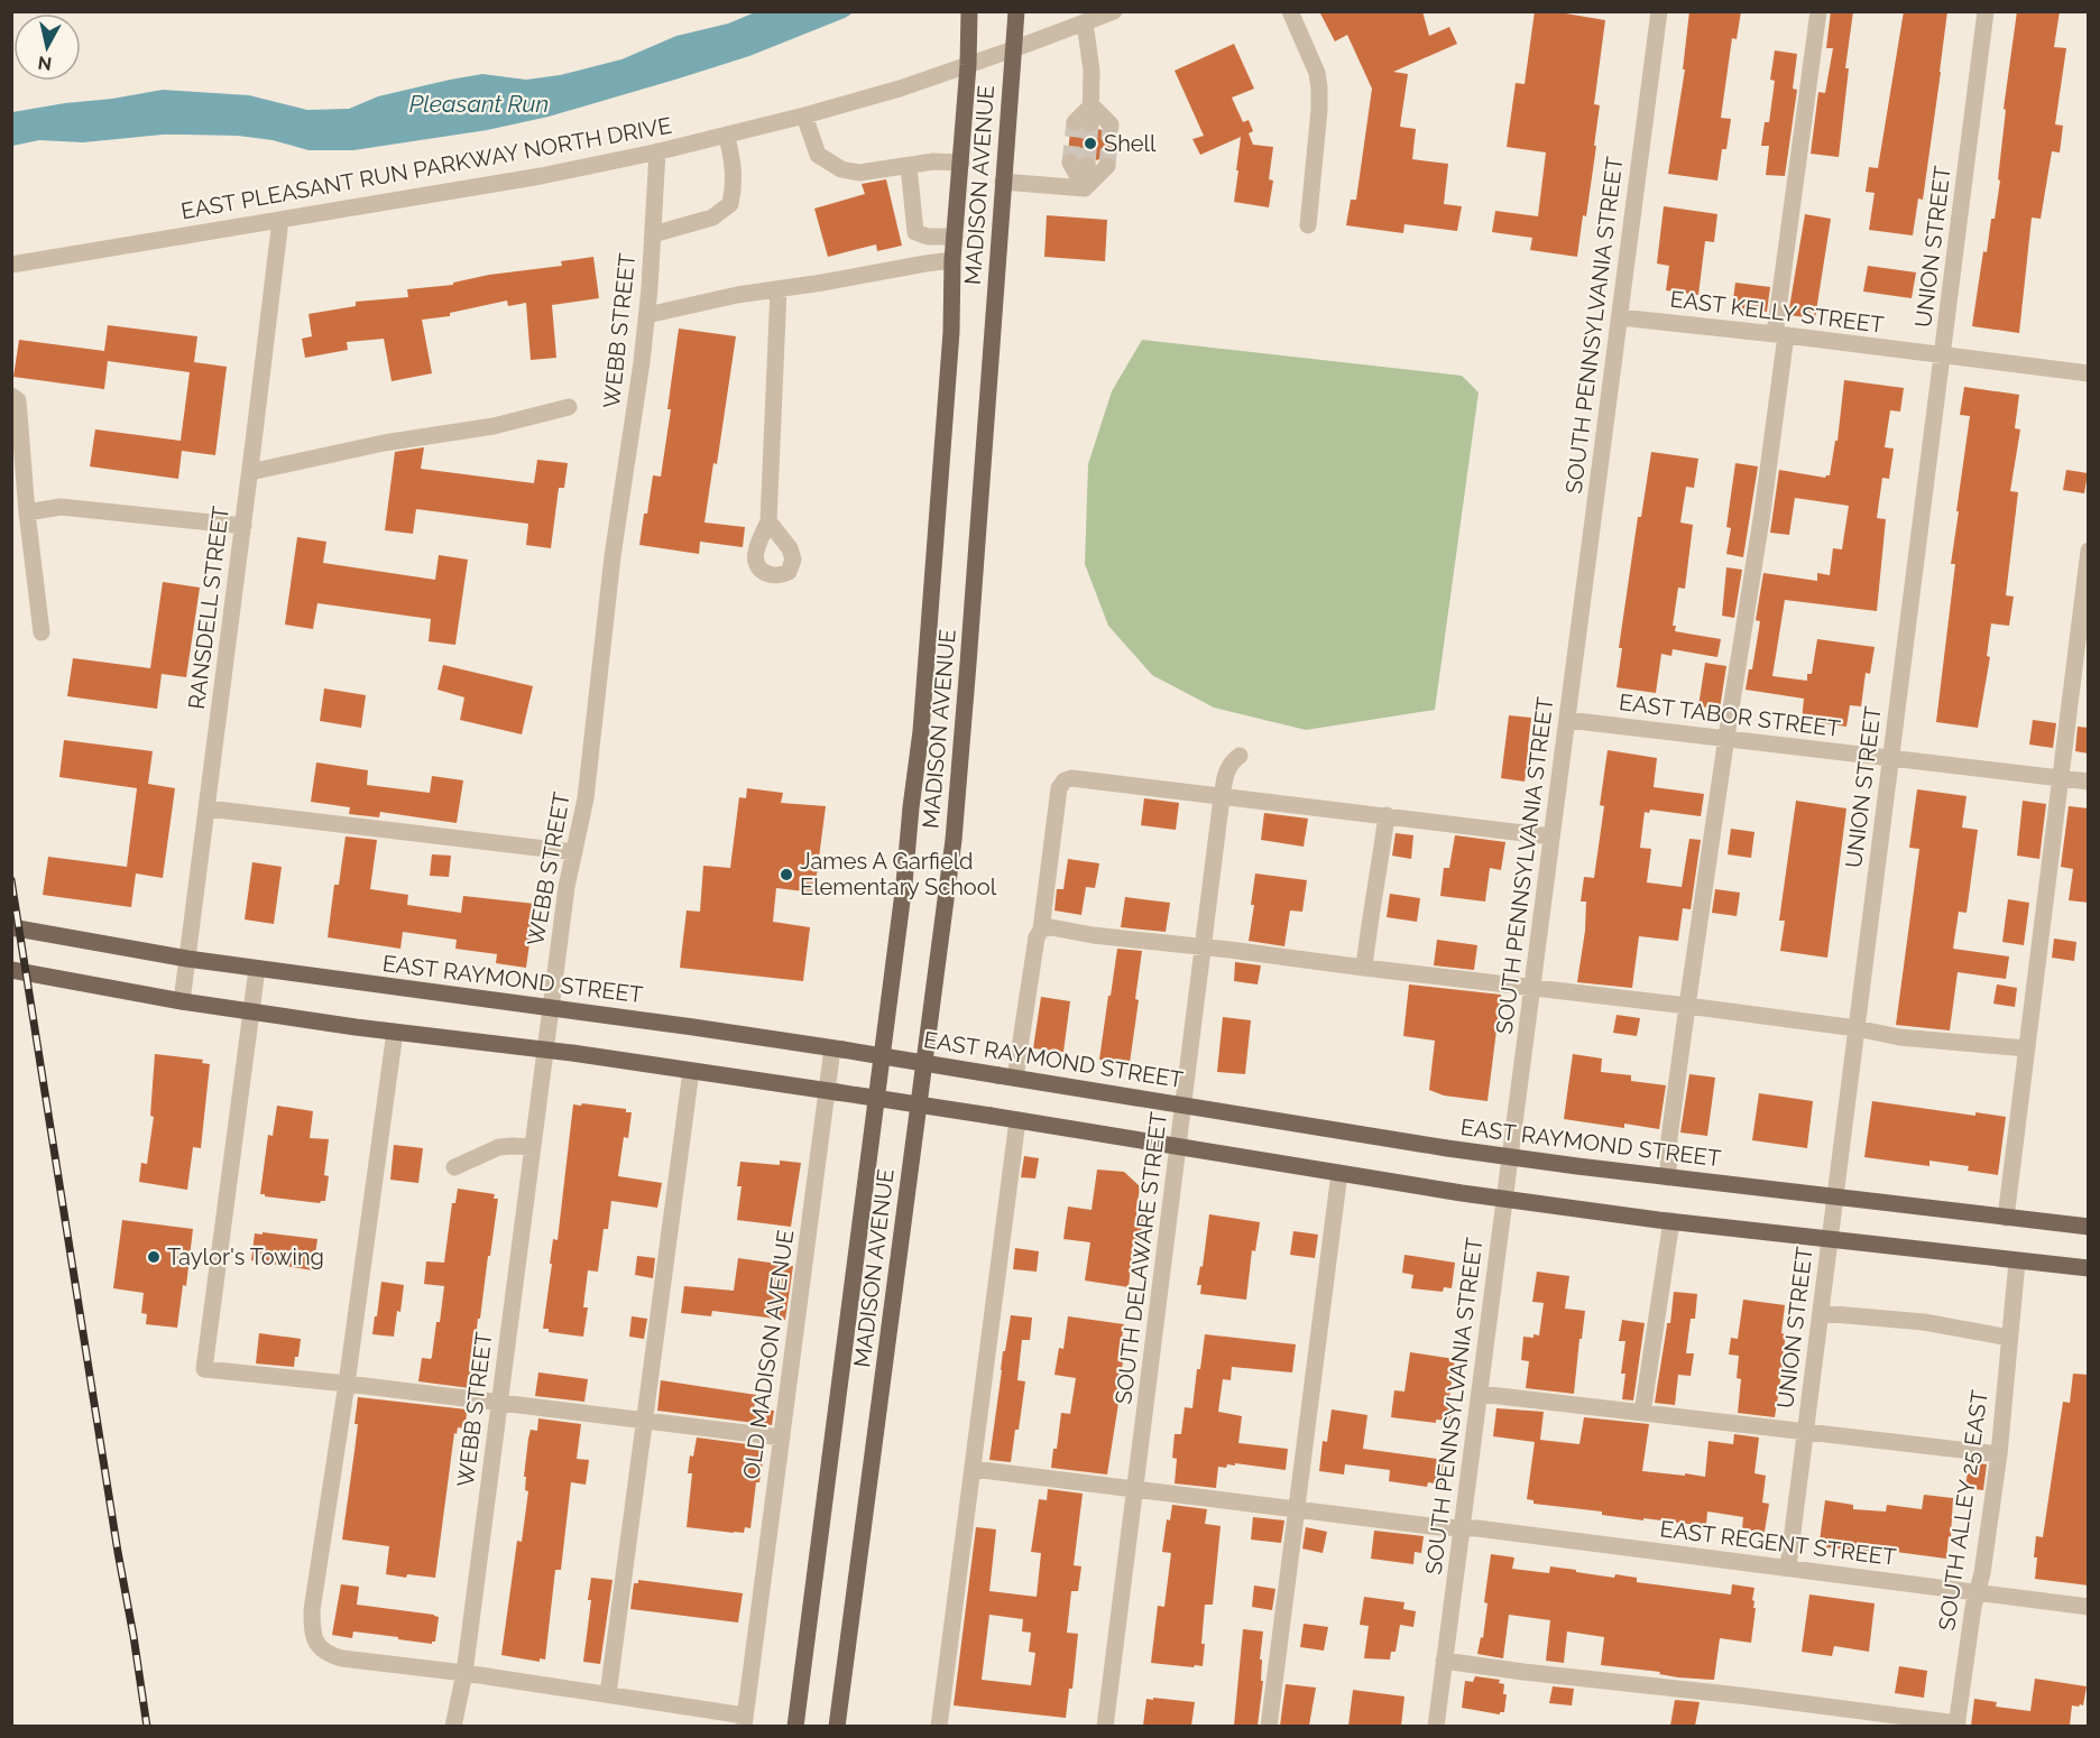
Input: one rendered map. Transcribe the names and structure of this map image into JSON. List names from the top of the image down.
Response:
{
  "streets": {
    "main road": ["MADISON AVENUE", "EAST RAYMOND STREET"],
    "street": [
      "EAST PLEASANT RUN PARKWAY NORTH DRIVE",
      "UNION STREET",
      "EAST KELLY STREET",
      "SOUTH PENNSYLVANIA STREET",
      "WEBB STREET",
      "RANSDELL STREET",
      "EAST TABOR STREET",
      "SOUTH DELAWARE STREET",
      "OLD MADISON AVENUE",
      "SOUTH ALLEY 25 EAST",
      "EAST REGENT STREET"
    ]
  },
  "crossings": [
    ["EAST PLEASANT RUN PARKWAY NORTH DRIVE", "MADISON AVENUE"],
    ["EAST PLEASANT RUN PARKWAY NORTH DRIVE", "WEBB STREET"],
    ["EAST PLEASANT RUN PARKWAY NORTH DRIVE", "RANSDELL STREET"],
    ["UNION STREET", "EAST KELLY STREET"],
    ["UNION STREET", "EAST TABOR STREET"],
    ["UNION STREET", "EAST RAYMOND STREET"],
    ["UNION STREET", "EAST REGENT STREET"],
    ["EAST KELLY STREET", "SOUTH PENNSYLVANIA STREET"],
    ["SOUTH PENNSYLVANIA STREET", "EAST TABOR STREET"],
    ["SOUTH PENNSYLVANIA STREET", "EAST RAYMOND STREET"],
    ["SOUTH PENNSYLVANIA STREET", "EAST REGENT STREET"],
    ["WEBB STREET", "EAST RAYMOND STREET"],
    ["RANSDELL STREET", "EAST RAYMOND STREET"],
    ["EAST RAYMOND STREET", "SOUTH DELAWARE STREET"],
    ["EAST RAYMOND STREET", "OLD MADISON AVENUE"],
    ["SOUTH DELAWARE STREET", "EAST REGENT STREET"],
    ["SOUTH ALLEY 25 EAST", "EAST REGENT STREET"]
  ],
  "water": ["Pleasant Run"],
  "places": ["Shell", "James A Garfield Elementary School", "Taylor's Towing"],
  "north": "bottom"
}
